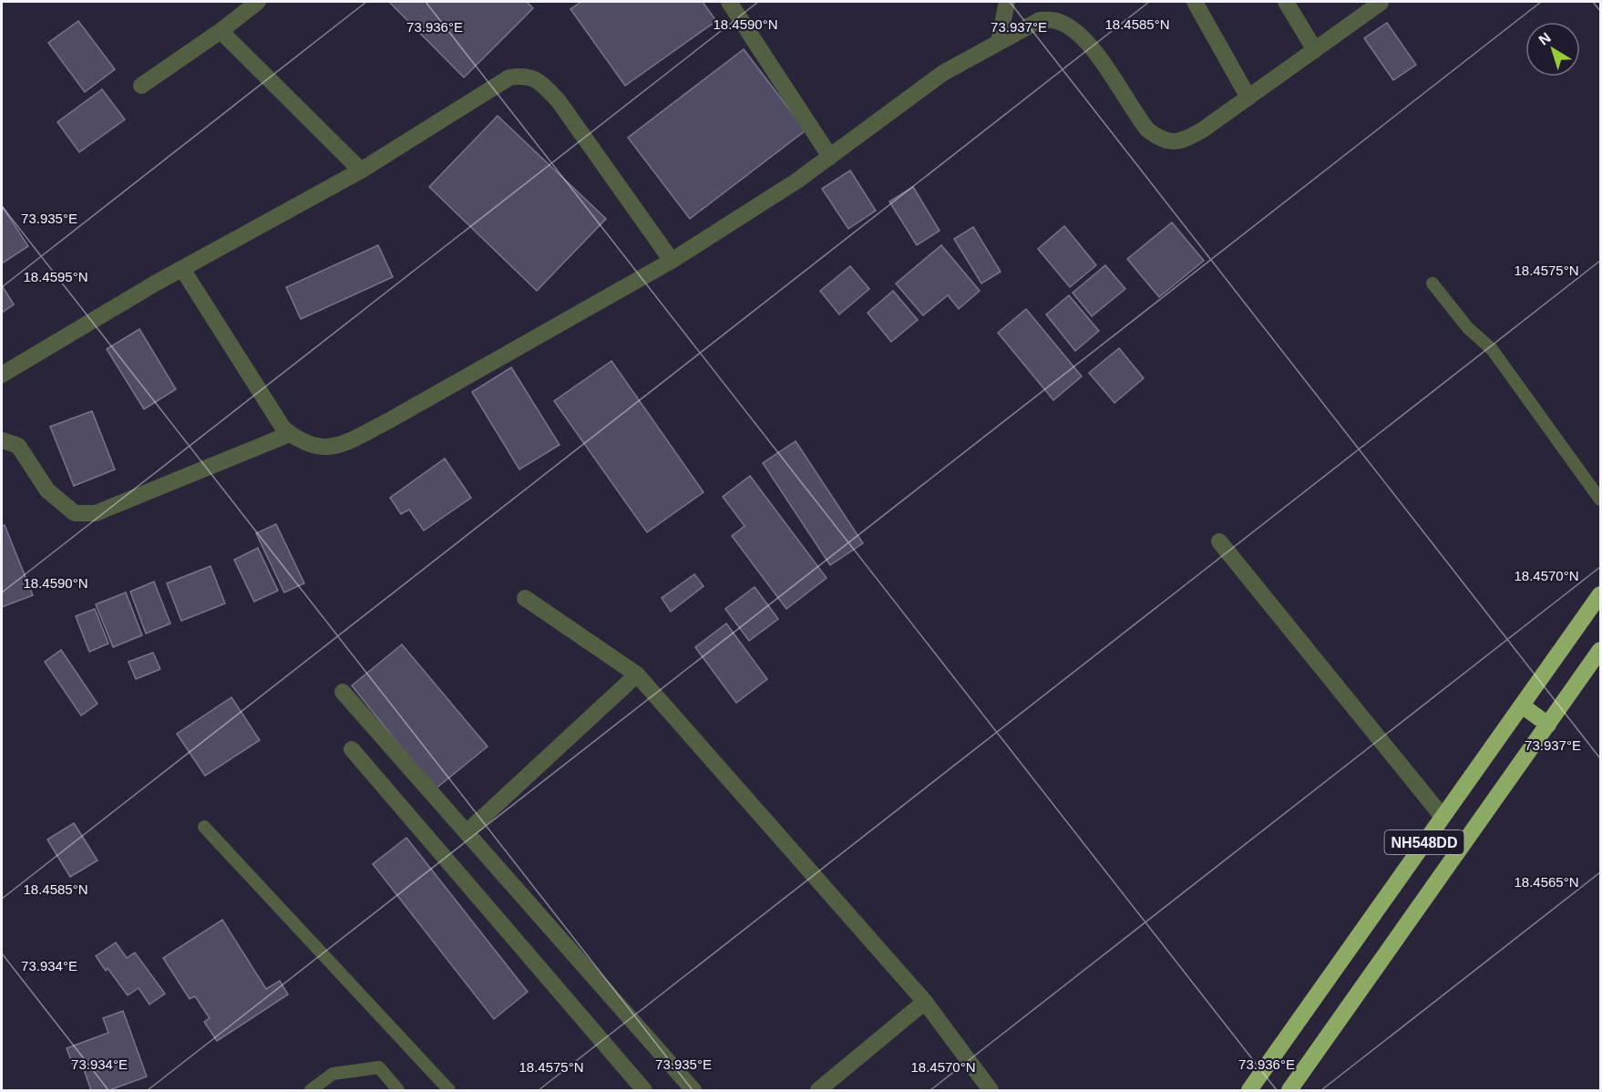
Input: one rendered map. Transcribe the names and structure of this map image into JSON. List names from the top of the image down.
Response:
{
  "streets": {
    "highway": ["NH548DD"]
  },
  "north": "top left",
  "coordinates": [
    "18.4590°N",
    "18.4585°N",
    "73.936°E",
    "73.937°E",
    "73.935°E",
    "18.4575°N",
    "18.4595°N",
    "18.4570°N",
    "18.4565°N",
    "73.934°E"
  ]
}
